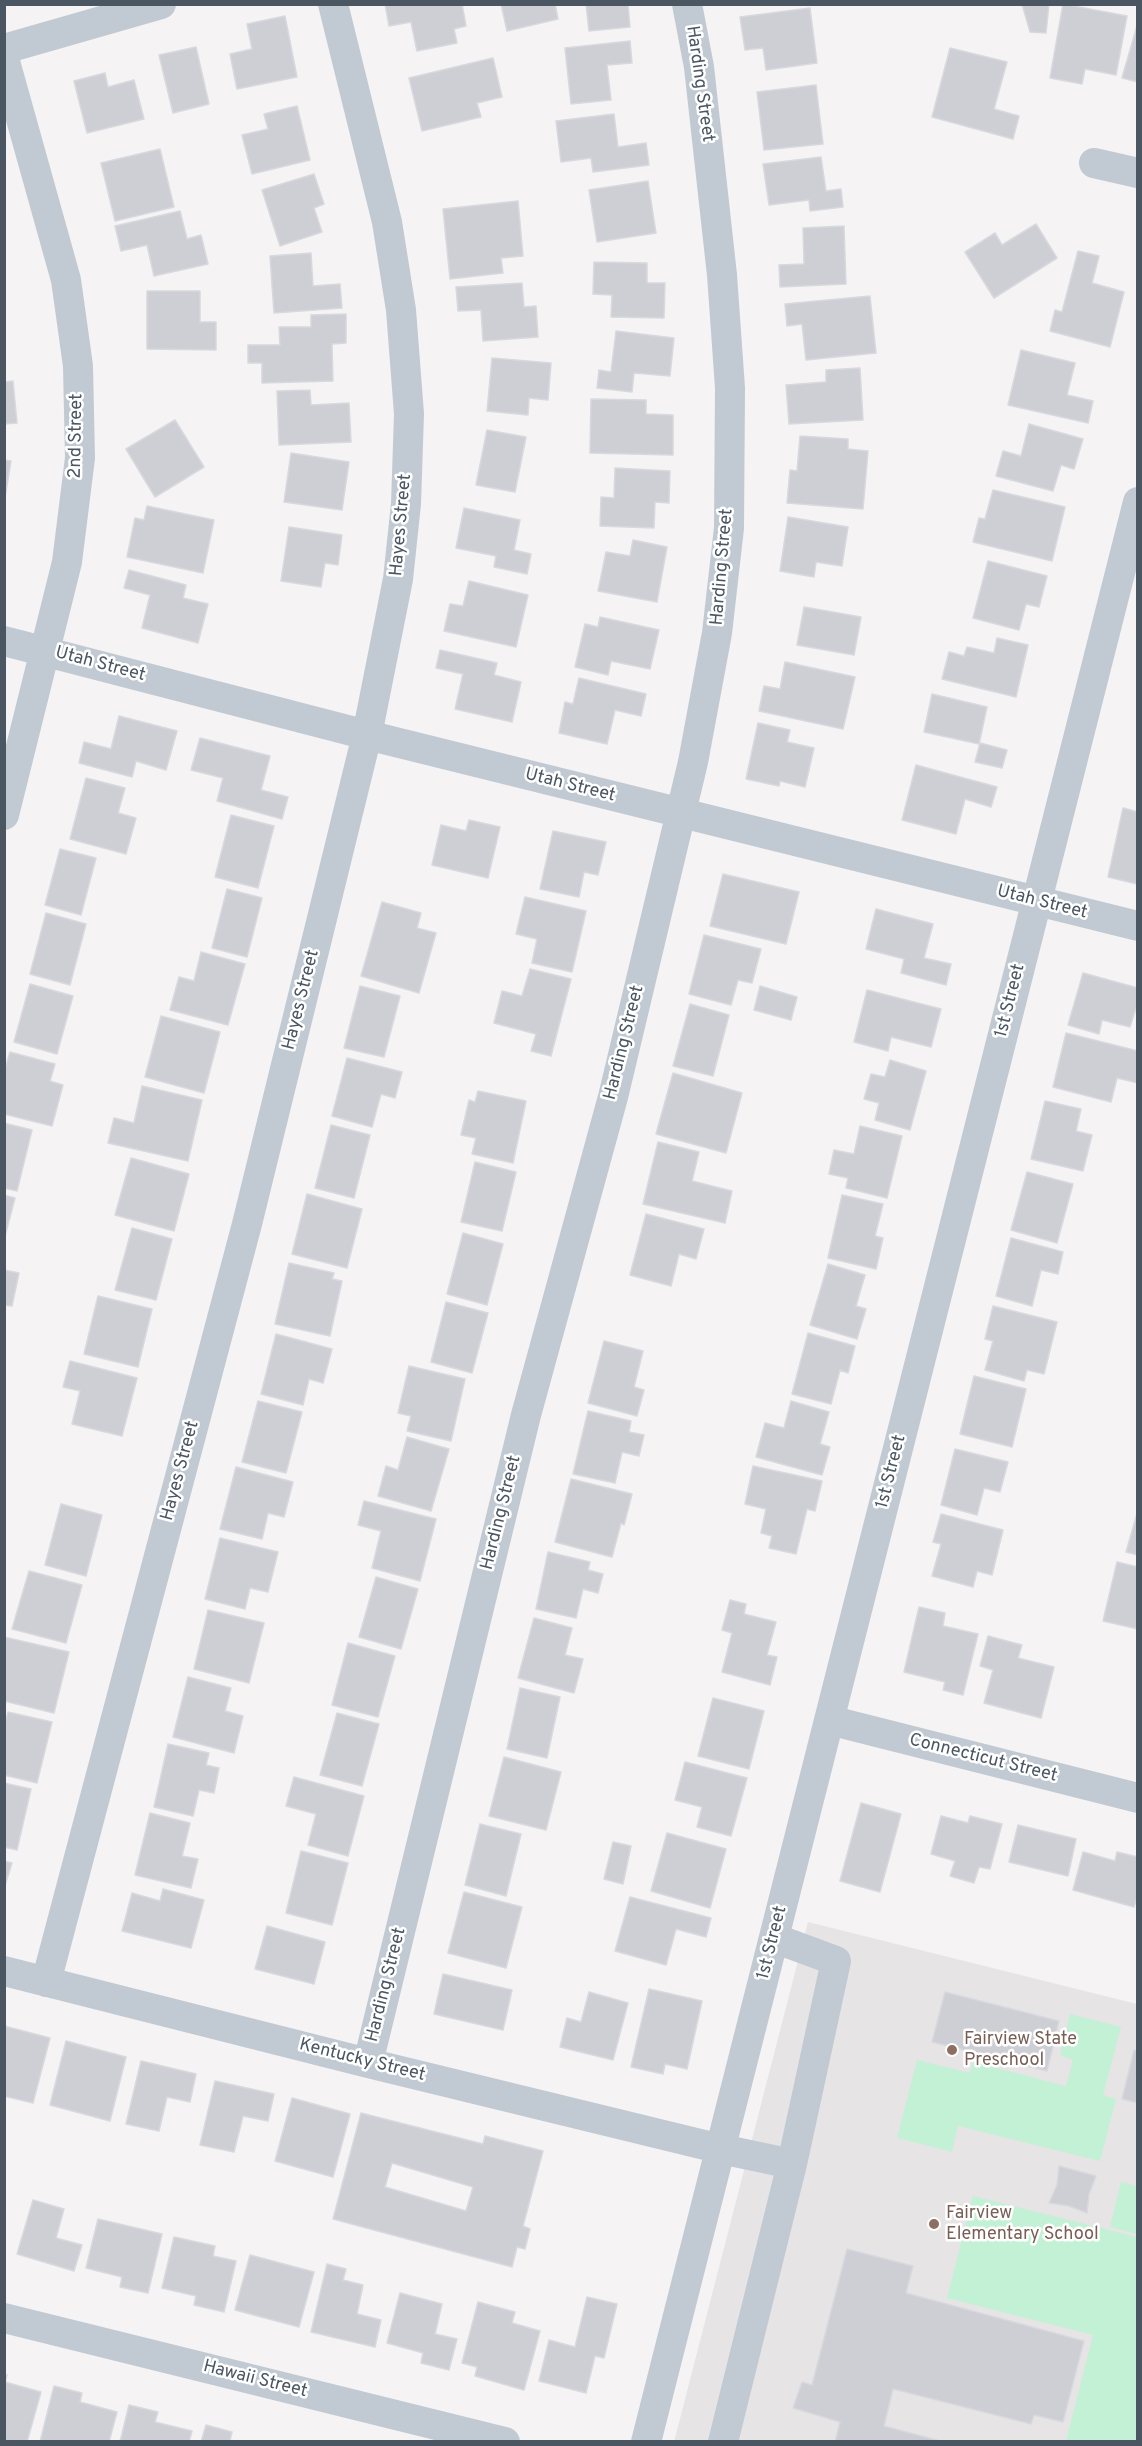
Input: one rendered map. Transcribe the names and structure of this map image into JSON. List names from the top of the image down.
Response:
{
  "streets": {
    "street": [
      "Harding Street",
      "2nd Street",
      "Hayes Street",
      "Utah Street",
      "1st Street",
      "Connecticut Street",
      "Kentucky Street",
      "Hawaii Street"
    ]
  },
  "crossings": [
    ["Harding Street", "Utah Street"],
    ["Harding Street", "Kentucky Street"],
    ["2nd Street", "Utah Street"],
    ["Hayes Street", "Utah Street"],
    ["Hayes Street", "Kentucky Street"],
    ["Utah Street", "1st Street"],
    ["1st Street", "Connecticut Street"],
    ["1st Street", "Kentucky Street"]
  ],
  "places": ["Fairview State Preschool", "Fairview Elementary School"]
}
